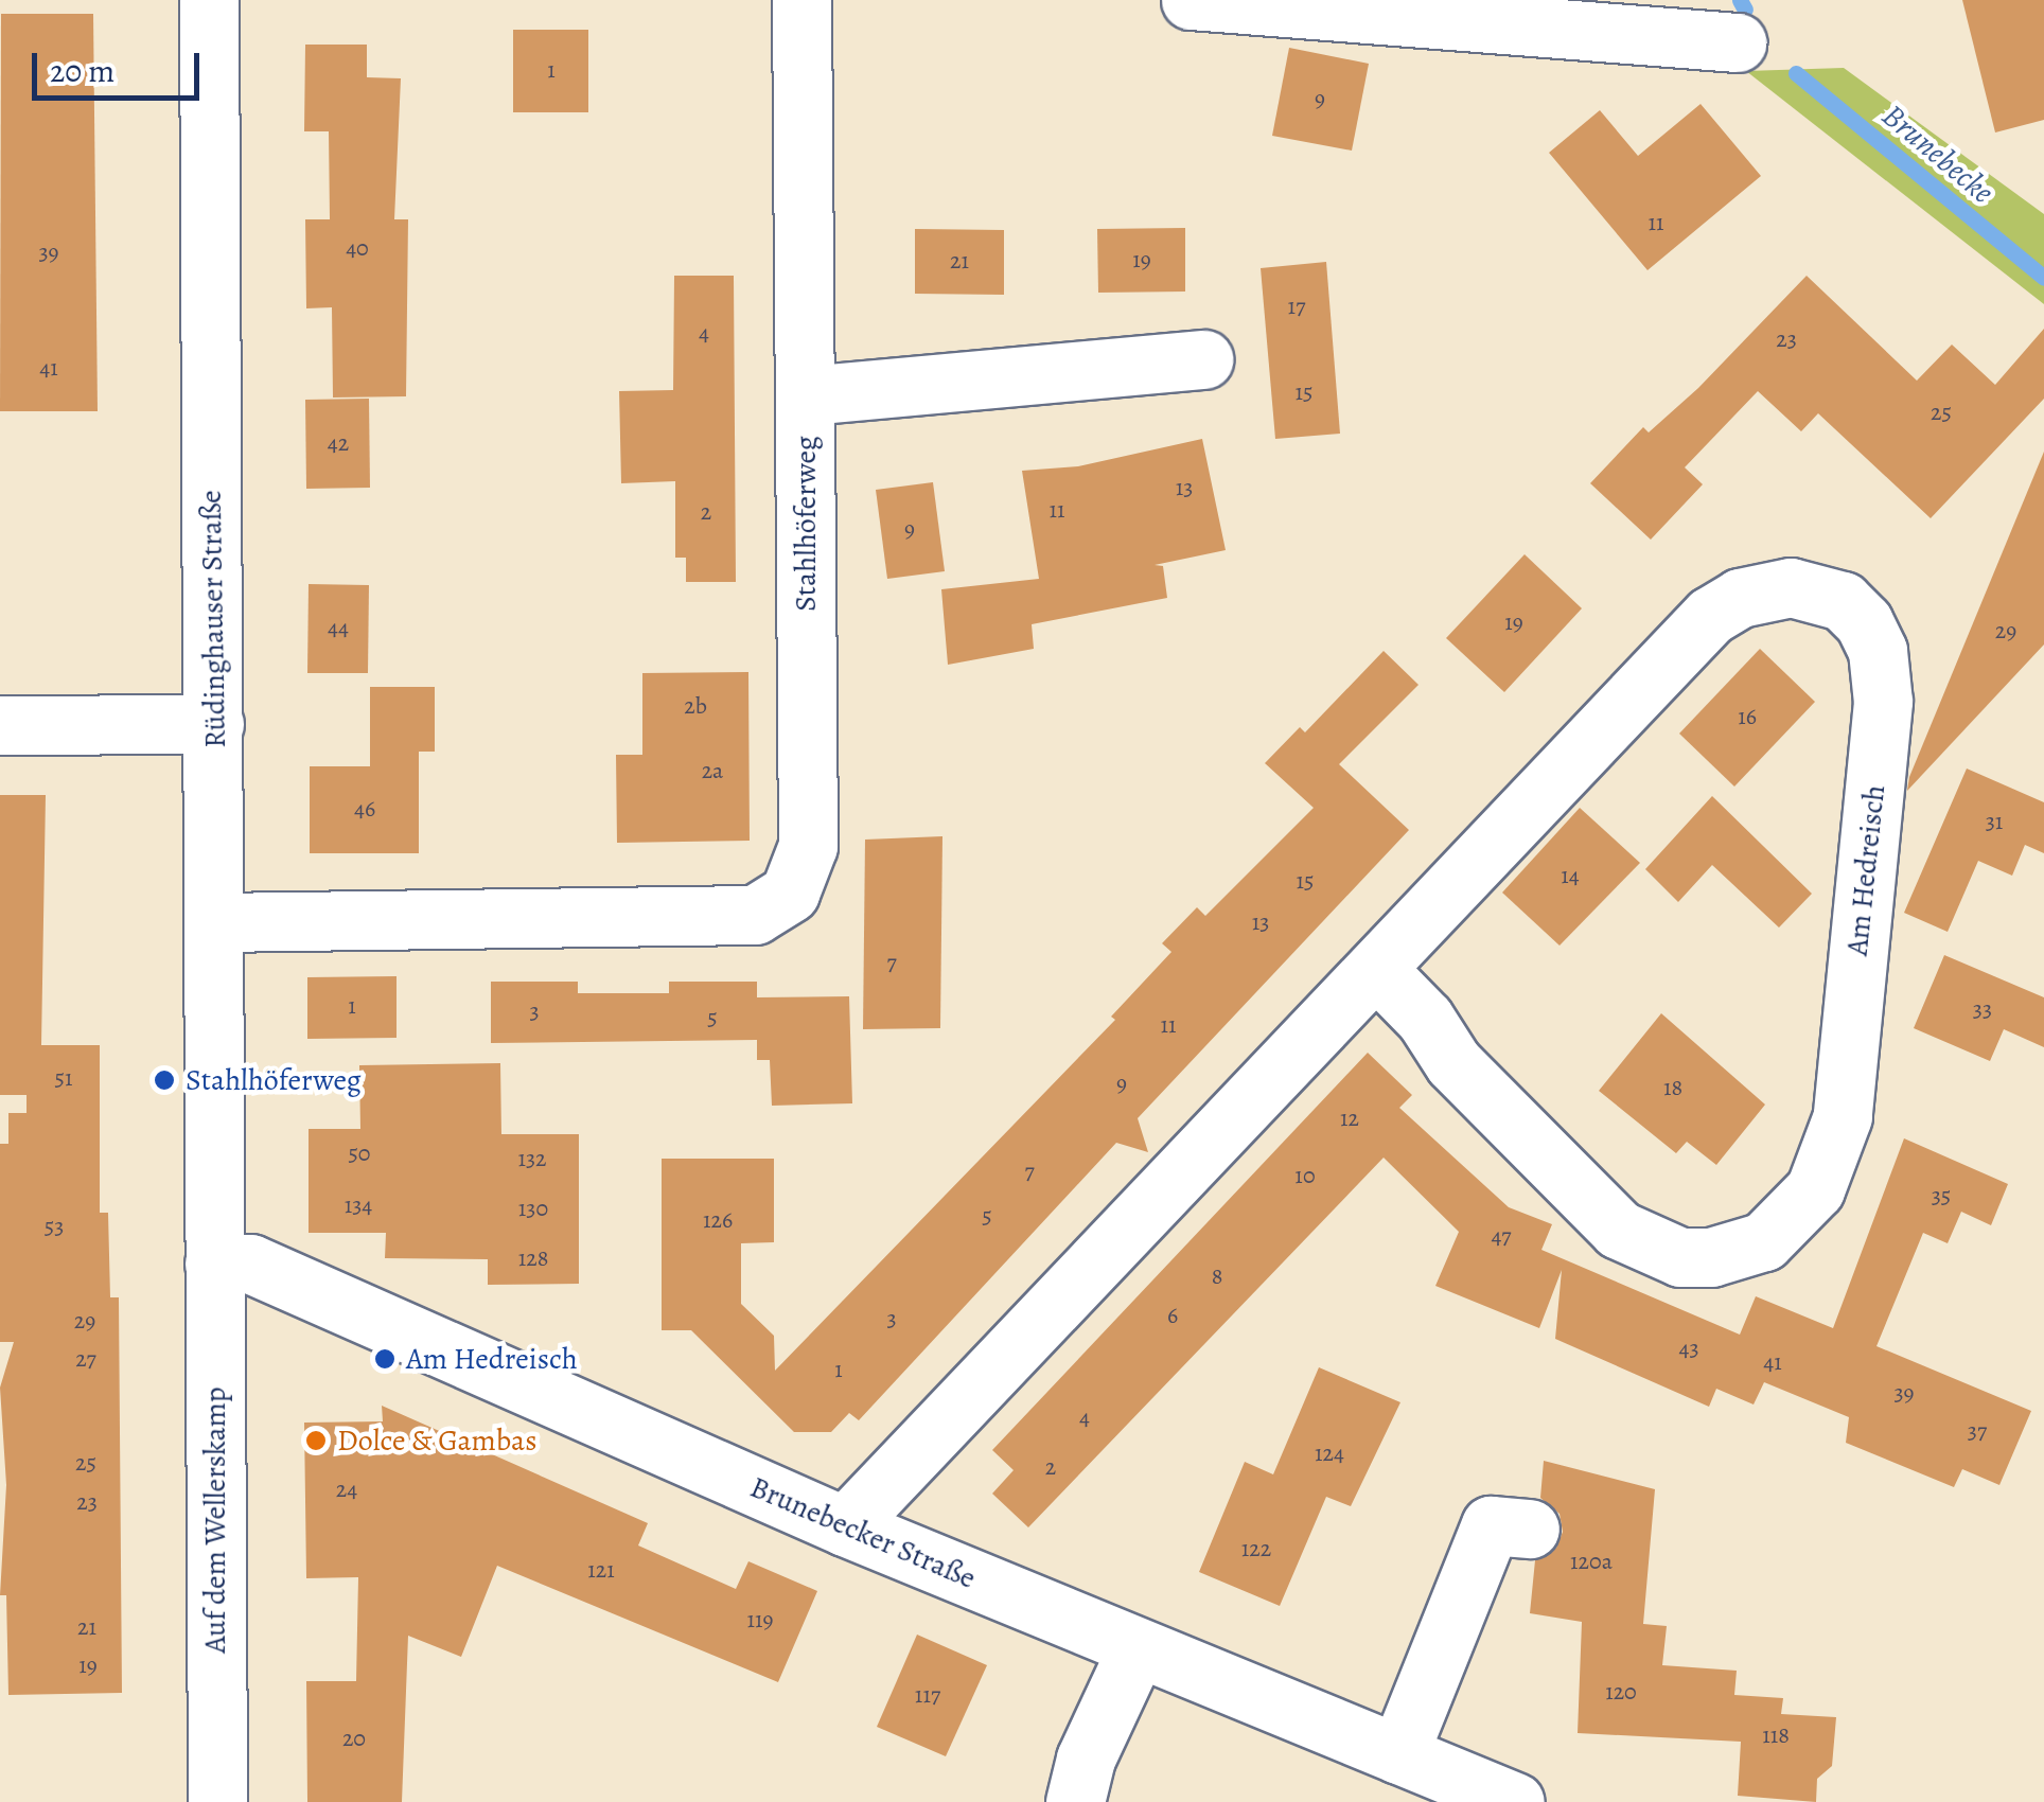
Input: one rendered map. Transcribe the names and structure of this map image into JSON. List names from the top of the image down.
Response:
{
  "streets": {
    "street": [
      "Stahlhöferweg",
      "Rüdinghauser Straße",
      "Am Hedreisch",
      "Auf dem Wellerskamp",
      "Brunebecker Straße"
    ]
  },
  "crossings": [
    ["Stahlhöferweg", "Rüdinghauser Straße"],
    ["Rüdinghauser Straße", "Auf dem Wellerskamp"],
    ["Rüdinghauser Straße", "Brunebecker Straße"],
    ["Am Hedreisch", "Brunebecker Straße"],
    ["Auf dem Wellerskamp", "Brunebecker Straße"]
  ],
  "water": ["Brunebecke"],
  "places": ["Stahlhöferweg", "Am Hedreisch", "Dolce & Gambas"],
  "house_numbers": [
    "1",
    "9",
    "11",
    "40",
    "39",
    "19",
    "21",
    "17",
    "4",
    "23",
    "41",
    "15",
    "25",
    "42",
    "13",
    "11",
    "2",
    "9",
    "19",
    "44",
    "29",
    "2b",
    "16",
    "2a",
    "46",
    "31",
    "14",
    "15",
    "13",
    "7",
    "1",
    "33",
    "3",
    "5",
    "11",
    "51",
    "9",
    "18",
    "12",
    "50",
    "132",
    "7",
    "10",
    "35",
    "134",
    "130",
    "5",
    "126",
    "53",
    "47",
    "128",
    "8",
    "6",
    "3",
    "29",
    "43",
    "27",
    "41",
    "1",
    "39",
    "4",
    "37",
    "124",
    "25",
    "2",
    "24",
    "23",
    "122",
    "120a",
    "121",
    "119",
    "21",
    "19",
    "120",
    "117",
    "118",
    "20"
  ],
  "scale_bar": "20 m"
}
